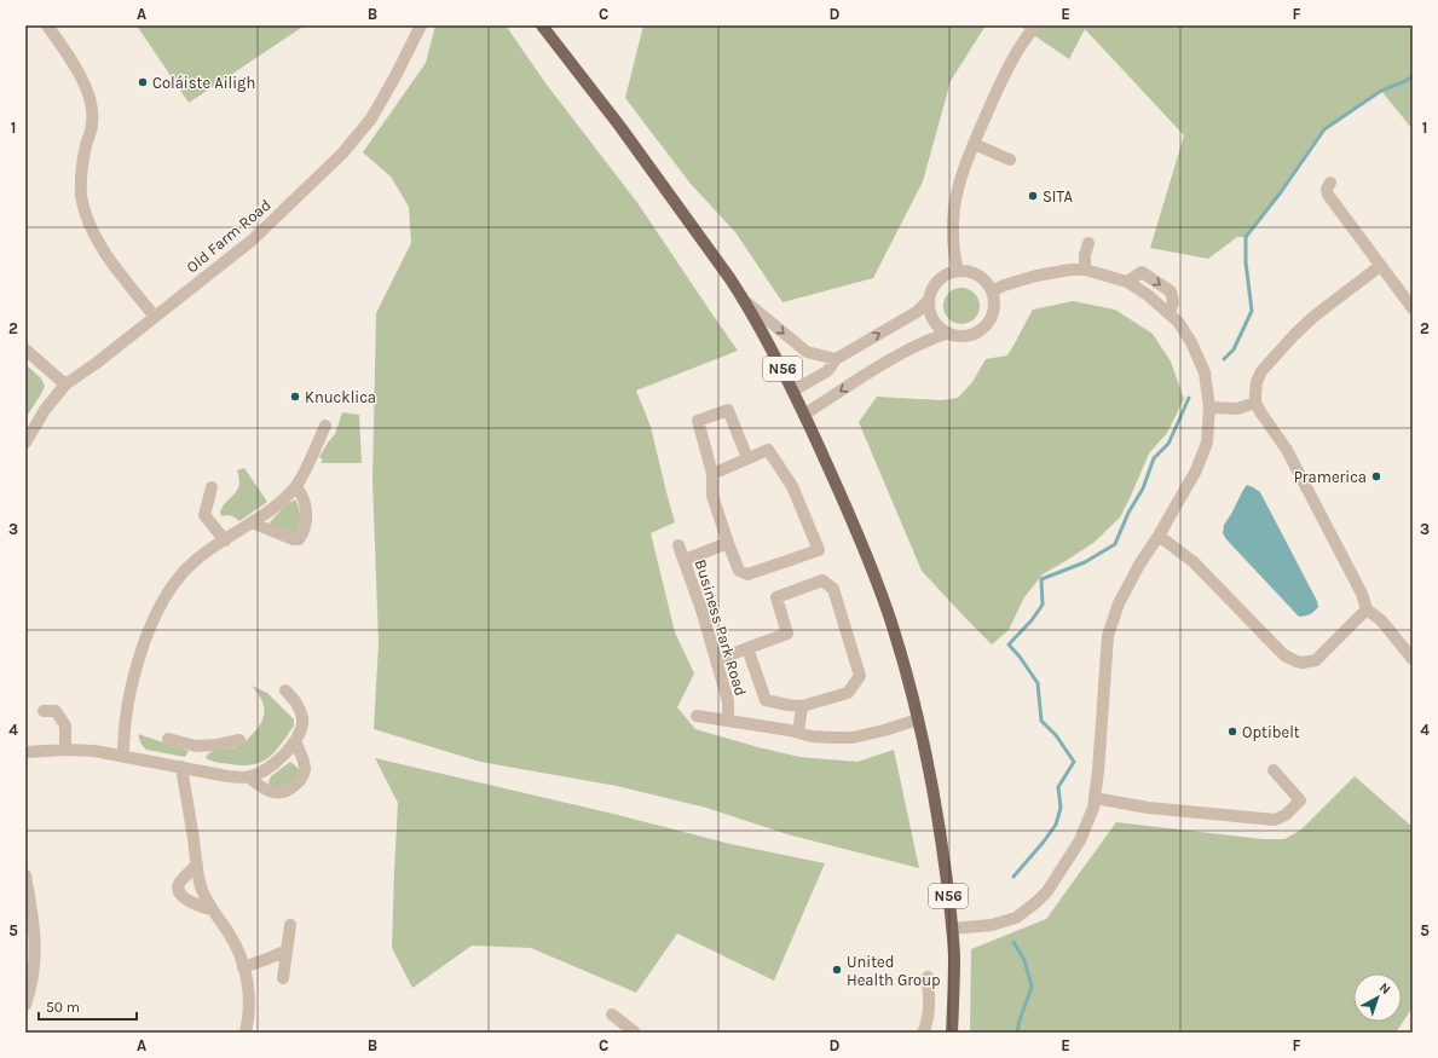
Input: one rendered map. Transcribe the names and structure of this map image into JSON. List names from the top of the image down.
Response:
{
  "streets": {
    "main road": ["N56"],
    "street": ["Old Farm Road", "Business Park Road"]
  },
  "places": [
    "Coláiste Ailigh",
    "SITA",
    "Knucklica",
    "Pramerica",
    "Optibelt",
    "United Health Group"
  ],
  "scale_bar": "50 m",
  "north": "top right",
  "grid": {
    "columns": [
      "A",
      "B",
      "C",
      "D",
      "E",
      "F"
    ],
    "rows": [
      "1",
      "2",
      "3",
      "4",
      "5"
    ]
  }
}
